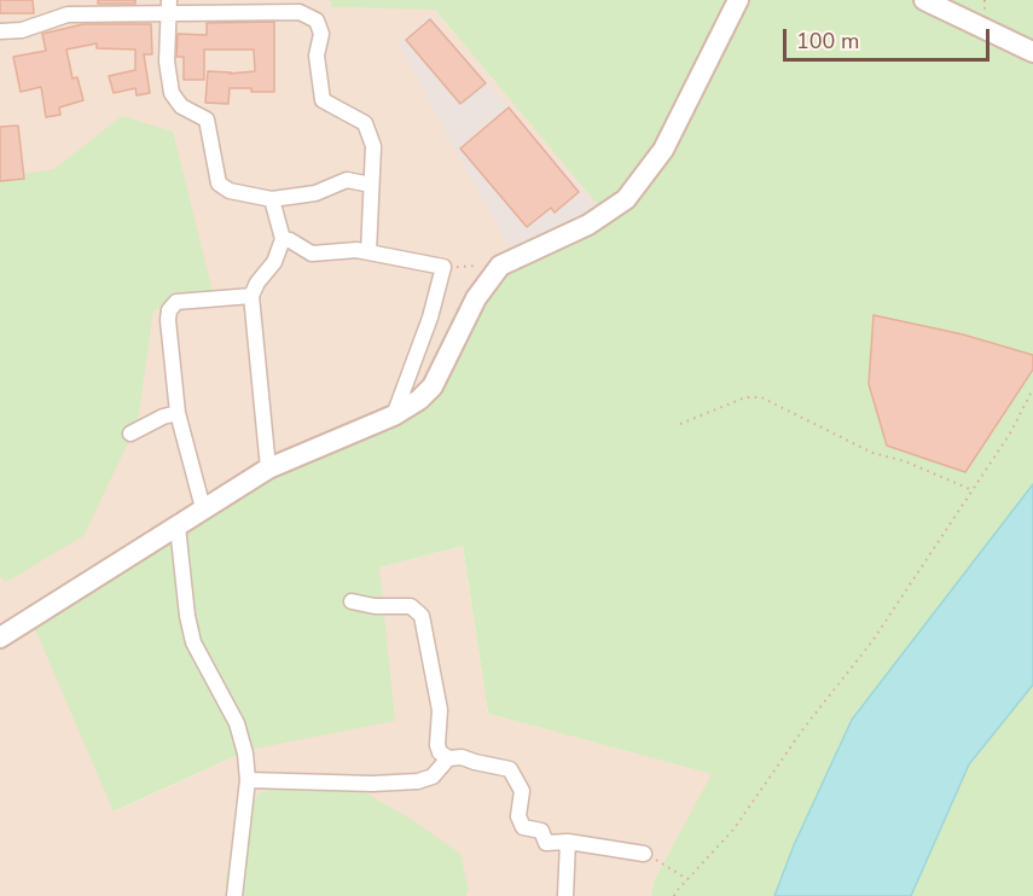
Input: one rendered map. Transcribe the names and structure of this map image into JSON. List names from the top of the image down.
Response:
{
  "scale_bar": "100 m"
}
